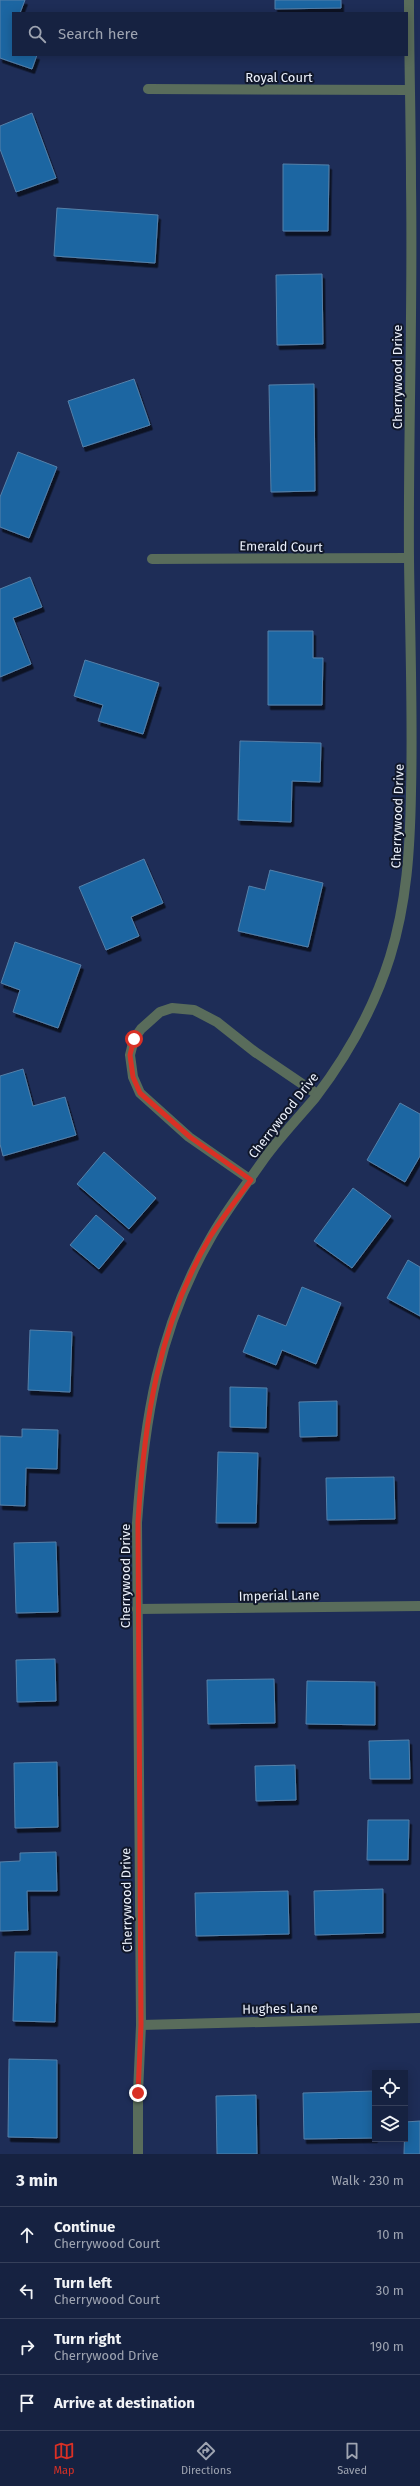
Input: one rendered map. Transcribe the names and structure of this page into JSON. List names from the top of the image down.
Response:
{
  "streets": {
    "street": [
      "Royal Court",
      "Cherrywood Drive",
      "Emerald Court",
      "Imperial Lane",
      "Hughes Lane"
    ]
  },
  "crossings": [
    ["Royal Court", "Cherrywood Drive"],
    ["Cherrywood Drive", "Emerald Court"],
    ["Cherrywood Drive", "Imperial Lane"],
    ["Cherrywood Drive", "Hughes Lane"]
  ],
  "page": {
    "search": "Search here",
    "heading": ["3 min", "Walk · 230 m"],
    "list": [
      ["Continue", "Cherrywood Court", "10 m"],
      ["Turn left", "Cherrywood Court", "30 m"],
      ["Turn right", "Cherrywood Drive", "190 m"],
      "Arrive at destination"
    ],
    "nav": ["Map", "Directions", "Saved"]
  }
}
